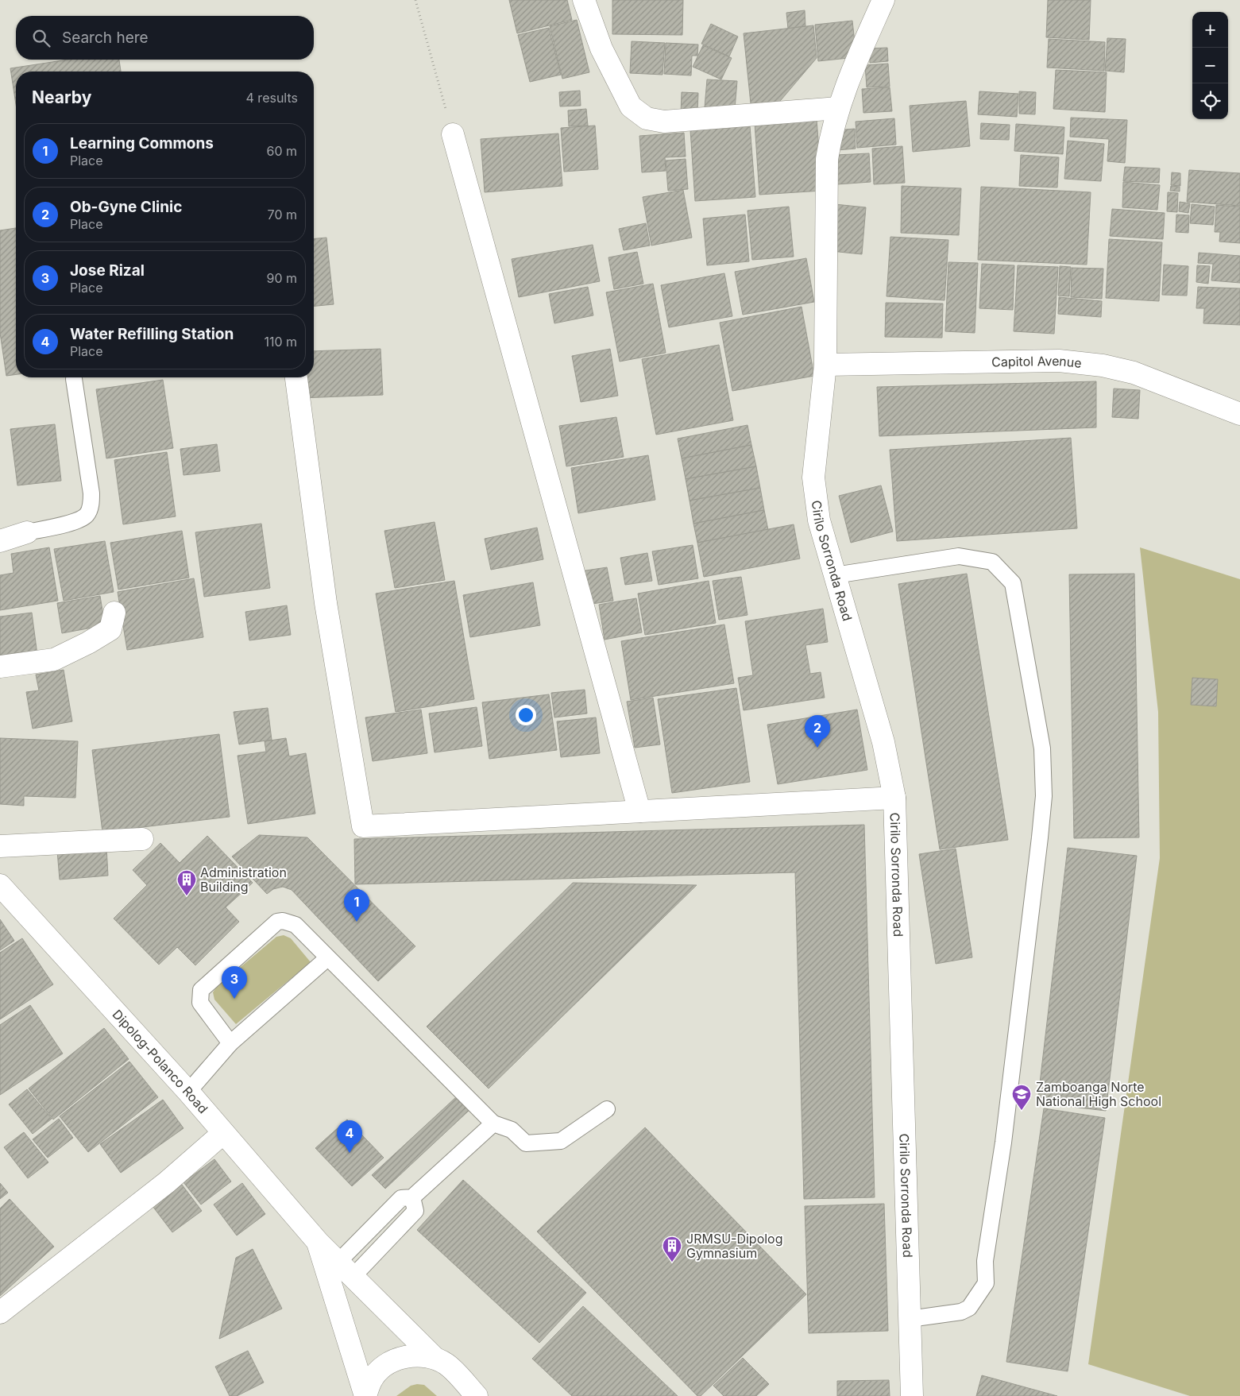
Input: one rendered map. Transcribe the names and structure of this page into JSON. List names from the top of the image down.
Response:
{
  "streets": {
    "main road": ["Capitol Avenue", "Cirilo Sorronda Road", "Dipolog-Polanco Road"]
  },
  "crossings": [
    ["Capitol Avenue", "Cirilo Sorronda Road"]
  ],
  "places": {
    "building": ["Administration Building", "JRMSU-Dipolog Gymnasium"],
    "school or university": ["Zamboanga Norte National High School"]
  },
  "page": {
    "map_buttons": ["+", "−"],
    "search": "Search here",
    "heading": ["Nearby", "4 results"],
    "list": [
      {
        "mark": "1",
        "name": "Learning Commons",
        "note": "Place",
        "value": "60 m"
      },
      {
        "mark": "2",
        "name": "Ob-Gyne Clinic",
        "note": "Place",
        "value": "70 m"
      },
      {
        "mark": "3",
        "name": "Jose Rizal",
        "note": "Place",
        "value": "90 m"
      },
      {
        "mark": "4",
        "name": "Water Refilling Station",
        "note": "Place",
        "value": "110 m"
      }
    ],
    "pins": [
      "2",
      "1",
      "3",
      "4"
    ]
  }
}
